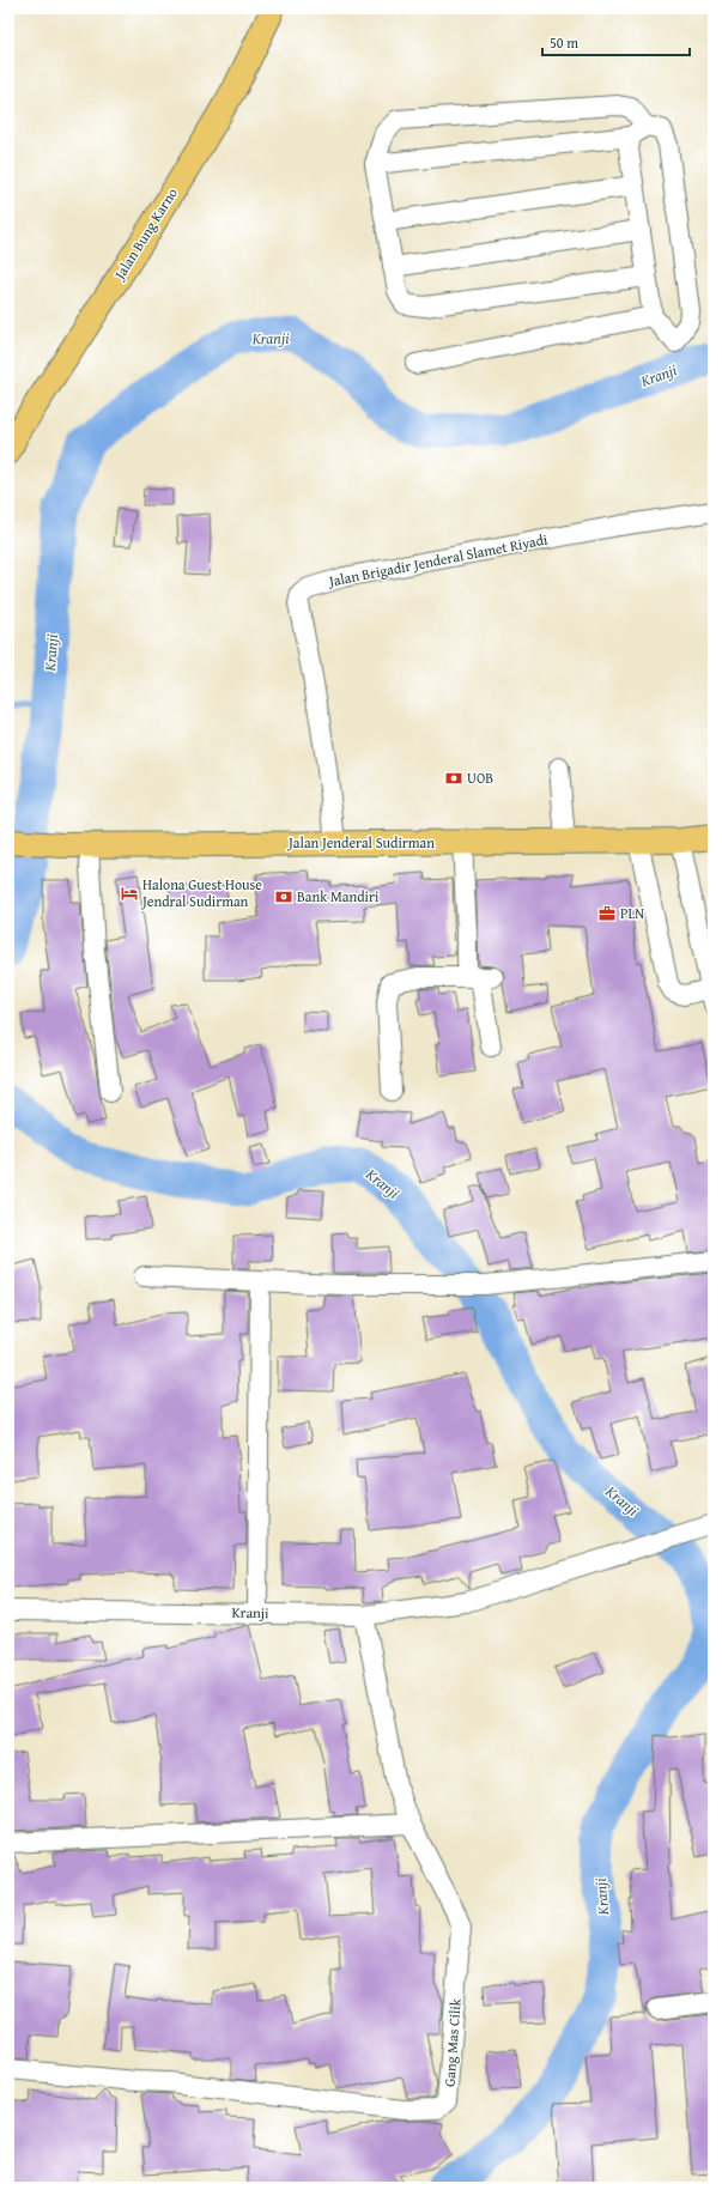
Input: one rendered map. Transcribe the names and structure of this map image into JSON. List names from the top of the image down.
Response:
{
  "streets": {
    "main road": ["Jalan Bung Karno", "Jalan Jenderal Sudirman"],
    "street": ["Jalan Brigadir Jenderal Slamet Riyadi", "Kranji", "Gang Mas Cilik"]
  },
  "crossings": [
    ["Jalan Brigadir Jenderal Slamet Riyadi", "Jalan Jenderal Sudirman"],
    ["Kranji", "Gang Mas Cilik"]
  ],
  "water": ["Kranji"],
  "places": {
    "bank": ["UOB", "Bank Mandiri"],
    "hotel": ["Halona Guest House Jendral Sudirman"],
    "office": ["PLN"]
  },
  "scale_bar": "50 m"
}
